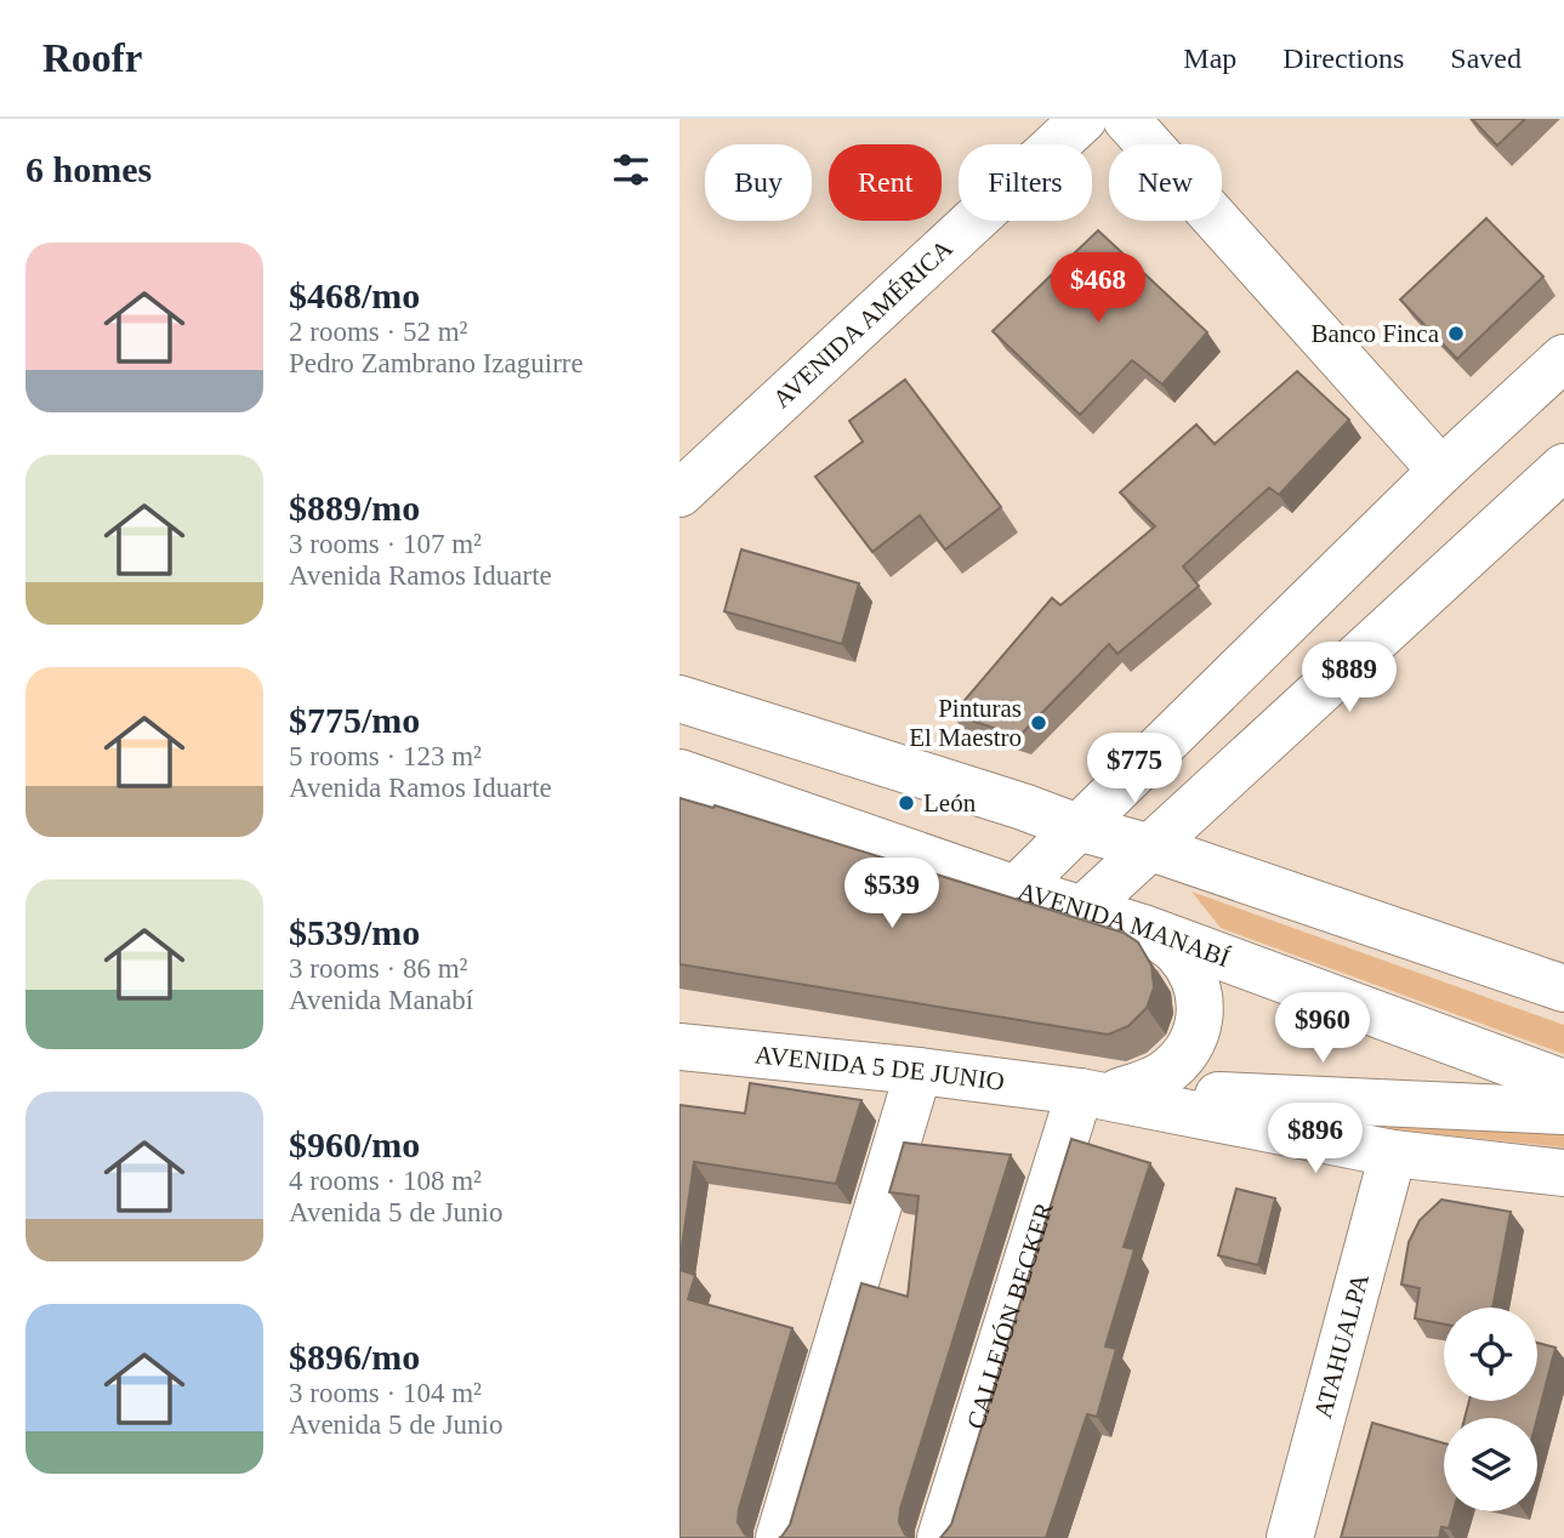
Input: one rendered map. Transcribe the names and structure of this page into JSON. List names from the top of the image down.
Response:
{
  "streets": {
    "street": [
      "AVENIDA AMÉRICA",
      "AVENIDA MANABÍ",
      "AVENIDA 5 DE JUNIO",
      "CALLEJÓN BECKER",
      "ATAHUALPA"
    ]
  },
  "crossings": [
    ["AVENIDA 5 DE JUNIO", "CALLEJÓN BECKER"],
    ["AVENIDA 5 DE JUNIO", "ATAHUALPA"]
  ],
  "places": ["Banco Finca", "Pinturas El Maestro", "León"],
  "page": {
    "header": "Roofr",
    "nav": ["Map", "Directions", "Saved"],
    "heading": "6 homes",
    "chip": [
      "Buy",
      "Rent",
      "Filters",
      "New"
    ],
    "list": [
      {
        "name": "$468/mo",
        "note": "2 rooms · 52 m² · Pedro Zambrano Izaguirre"
      },
      {
        "name": "$889/mo",
        "note": "3 rooms · 107 m² · Avenida Ramos Iduarte"
      },
      {
        "name": "$775/mo",
        "note": "5 rooms · 123 m² · Avenida Ramos Iduarte"
      },
      {
        "name": "$539/mo",
        "note": "3 rooms · 86 m² · Avenida Manabí"
      },
      {
        "name": "$960/mo",
        "note": "4 rooms · 108 m² · Avenida 5 de Junio"
      },
      {
        "name": "$896/mo",
        "note": "3 rooms · 104 m² · Avenida 5 de Junio"
      }
    ],
    "price": [
      "$468",
      "$889",
      "$775",
      "$539",
      "$960",
      "$896"
    ]
  }
}
